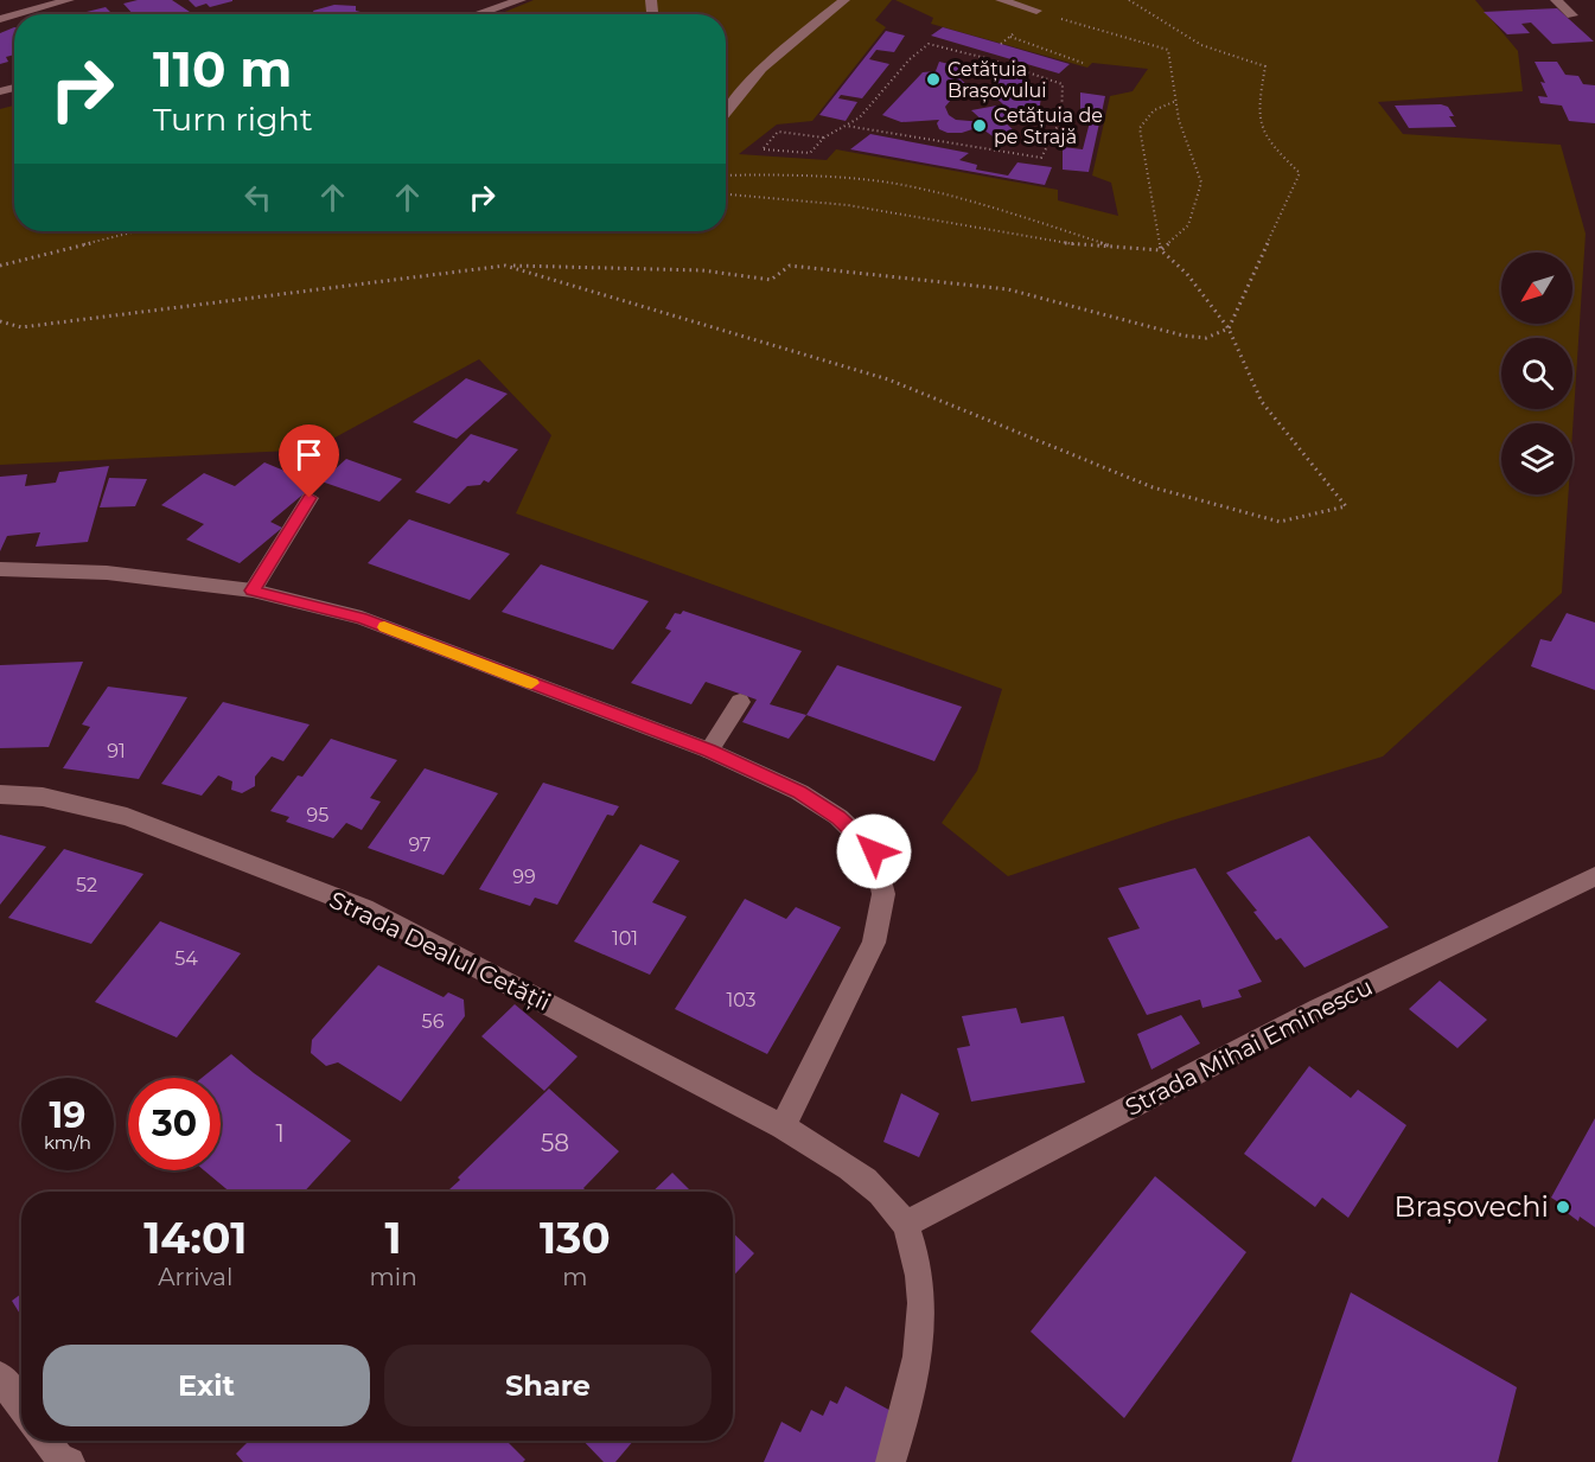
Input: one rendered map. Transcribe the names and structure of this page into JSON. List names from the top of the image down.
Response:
{
  "streets": {
    "street": ["Strada Dealul Cetății", "Strada Mihai Eminescu"]
  },
  "crossings": [
    ["Strada Dealul Cetății", "Strada Mihai Eminescu"]
  ],
  "places": ["Cetățuia Brașovului", "Cetățuia de pe Strajă", "Brașovechi"],
  "house_numbers": [
    "91",
    "95",
    "97",
    "99",
    "52",
    "101",
    "54",
    "103",
    "56",
    "1",
    "58"
  ],
  "north": "bottom left",
  "page": {
    "turn": ["110 m", "Turn right"],
    "speed": "19 km/h",
    "limit": "30",
    "eta": [
      "14:01",
      "Arrival",
      "1",
      "min",
      "130",
      "m"
    ],
    "buttons": ["Exit", "Share"]
  }
}
